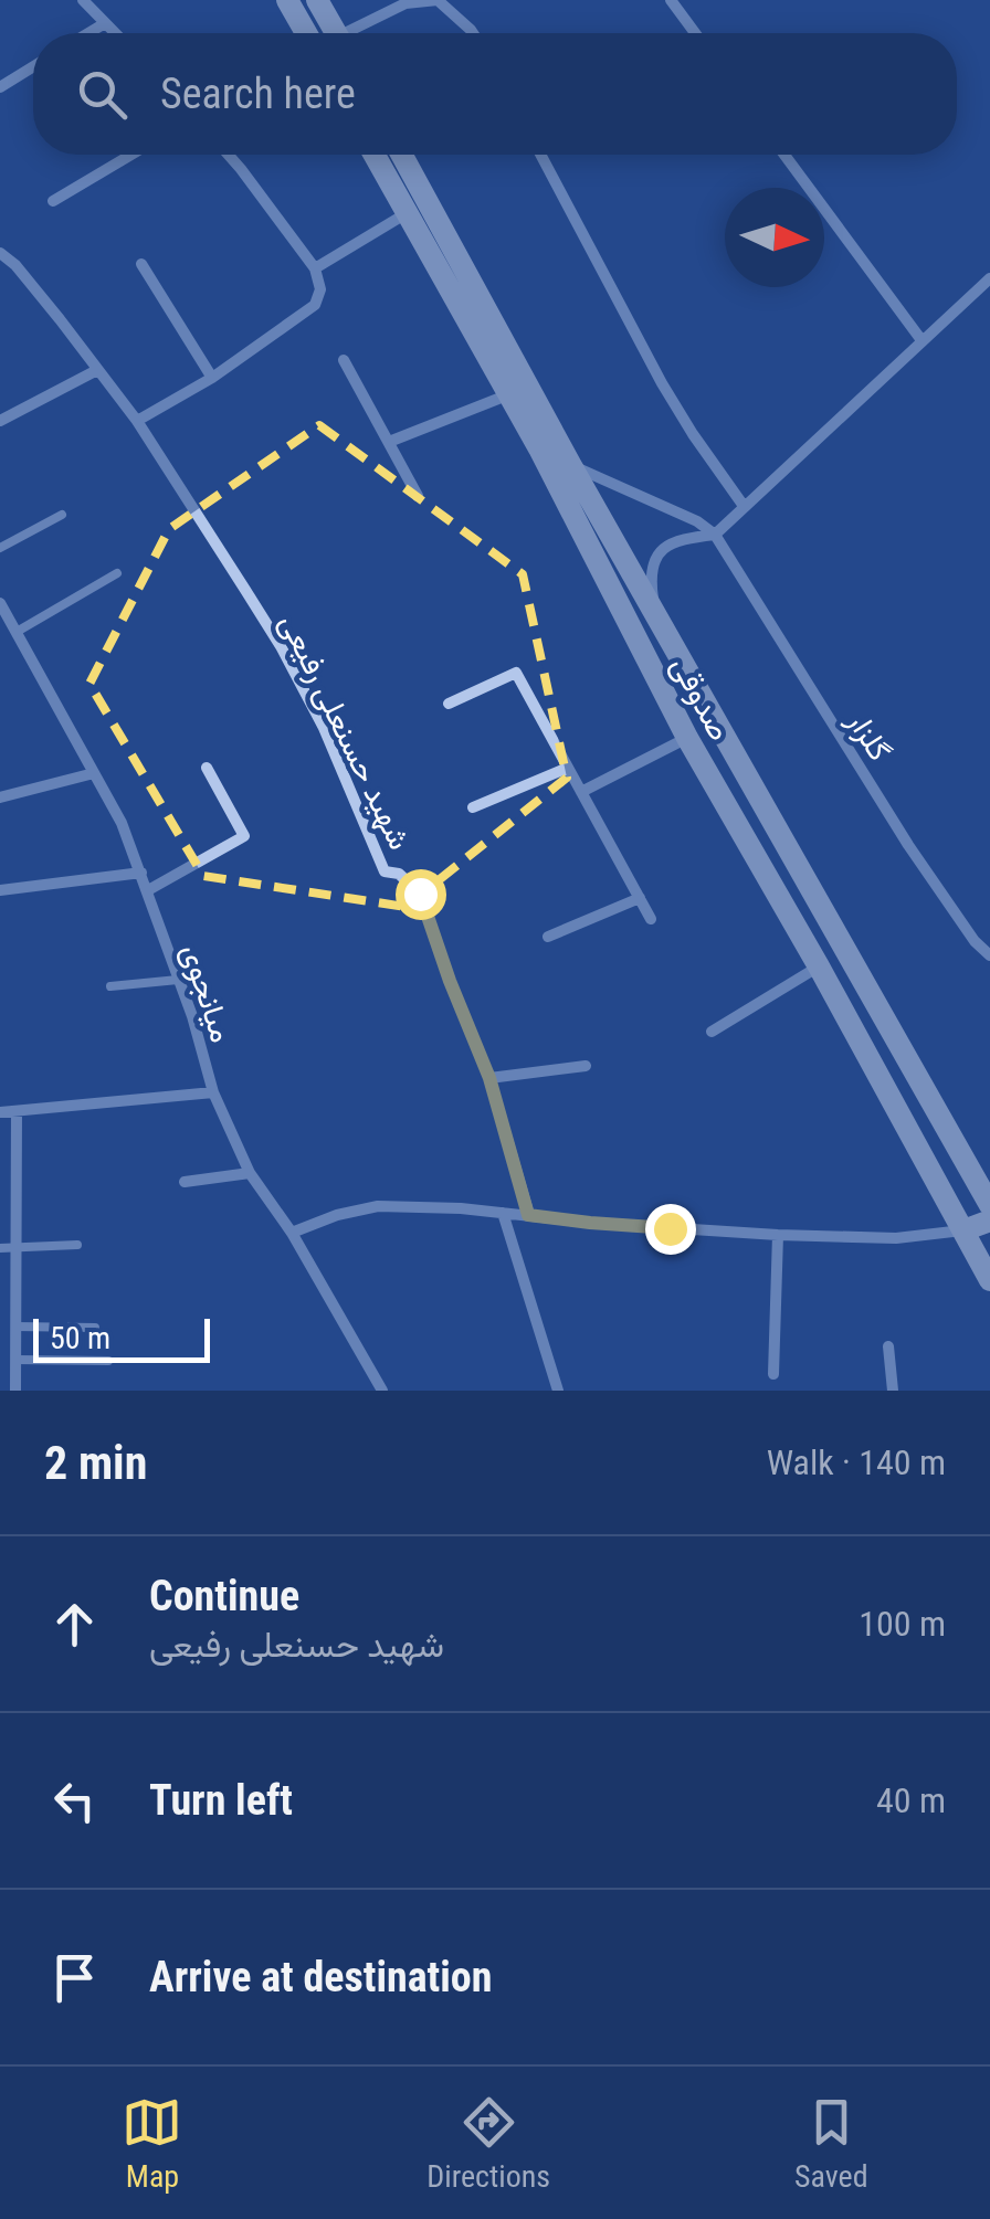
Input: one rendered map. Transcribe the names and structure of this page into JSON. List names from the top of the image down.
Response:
{
  "streets": {
    "main road": ["صدوقی"],
    "street": ["شهید حسنعلی رفیعی", "گلزار", "میانجوی"]
  },
  "scale_bar": "50 m",
  "north": "right",
  "page": {
    "search": "Search here",
    "scale": "50 m",
    "heading": ["2 min", "Walk · 140 m"],
    "list": [
      ["Continue", "شهید حسنعلی رفیعی", "100 m"],
      ["Turn left", "40 m"],
      "Arrive at destination"
    ],
    "nav": ["Map", "Directions", "Saved"]
  }
}
